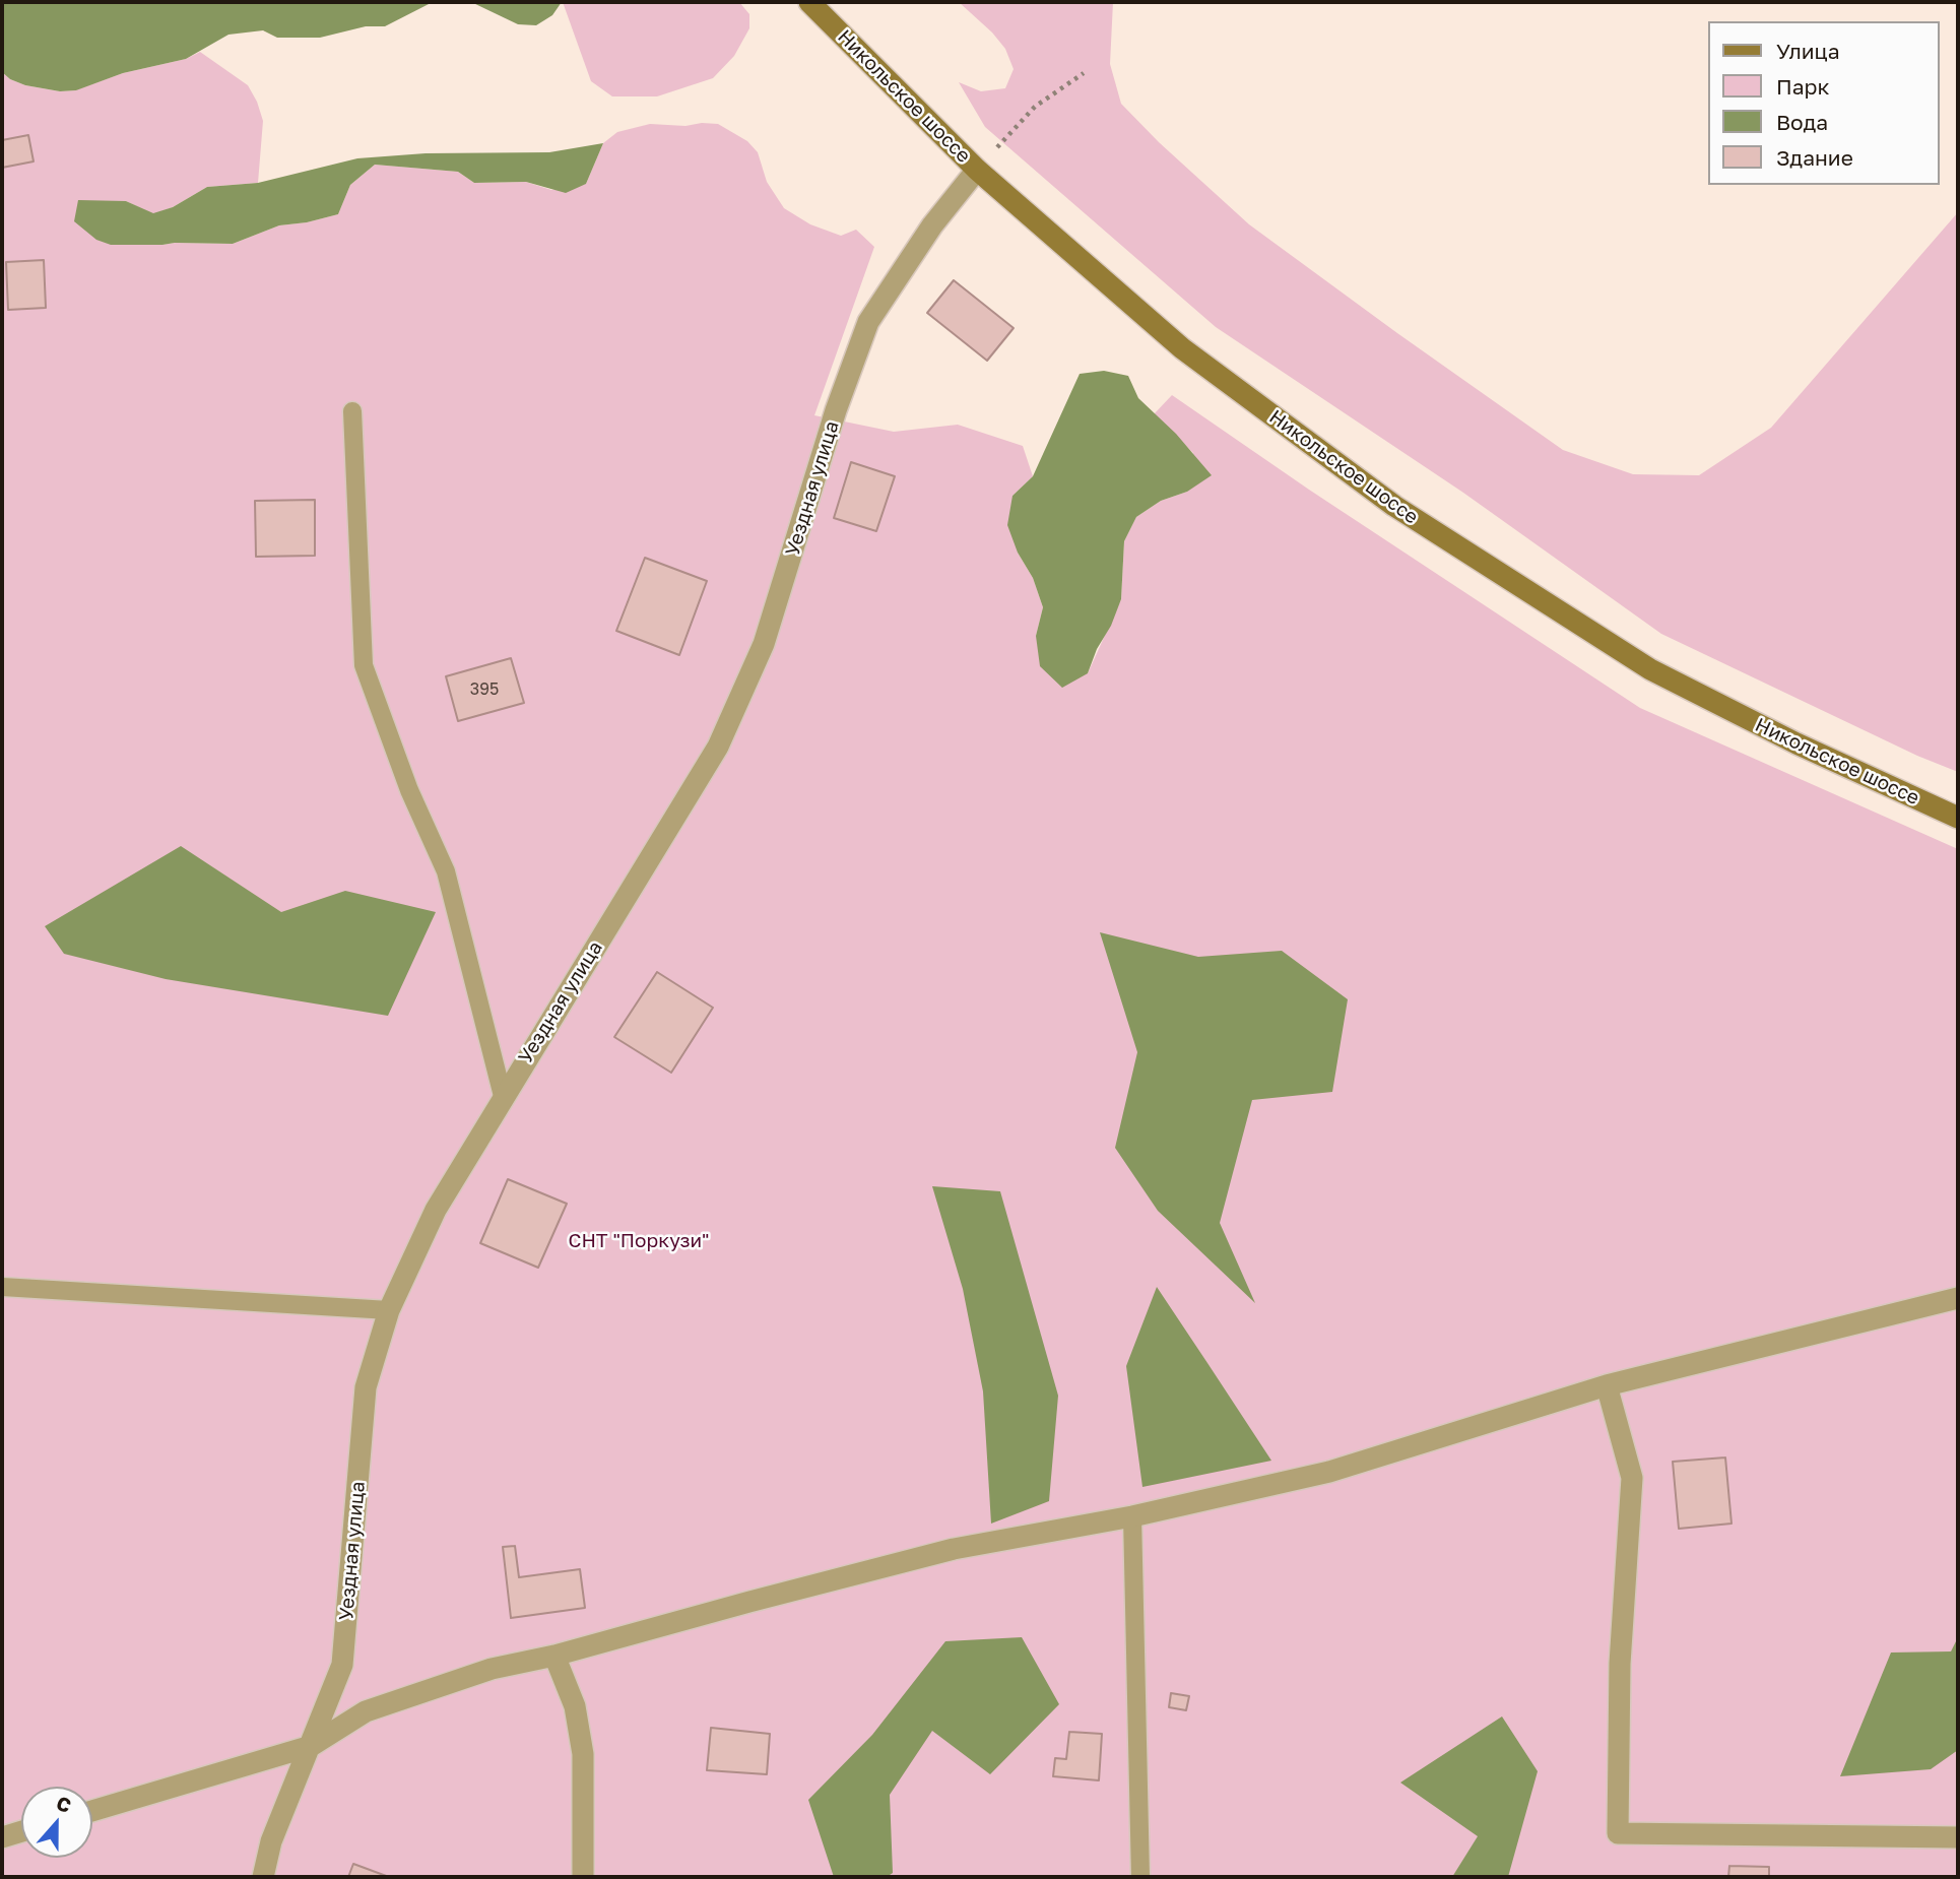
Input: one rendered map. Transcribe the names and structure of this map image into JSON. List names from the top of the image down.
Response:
{
  "streets": {
    "main road": ["Никольское шоссе"],
    "street": ["Уездная улица"]
  },
  "crossings": [
    ["Никольское шоссе", "Уездная улица"]
  ],
  "parks": ["СНТ \"Поркузи\""],
  "house_numbers": ["395"],
  "legend": [
    "Улица",
    "Парк",
    "Вода",
    "Здание"
  ],
  "north": "top"
}
